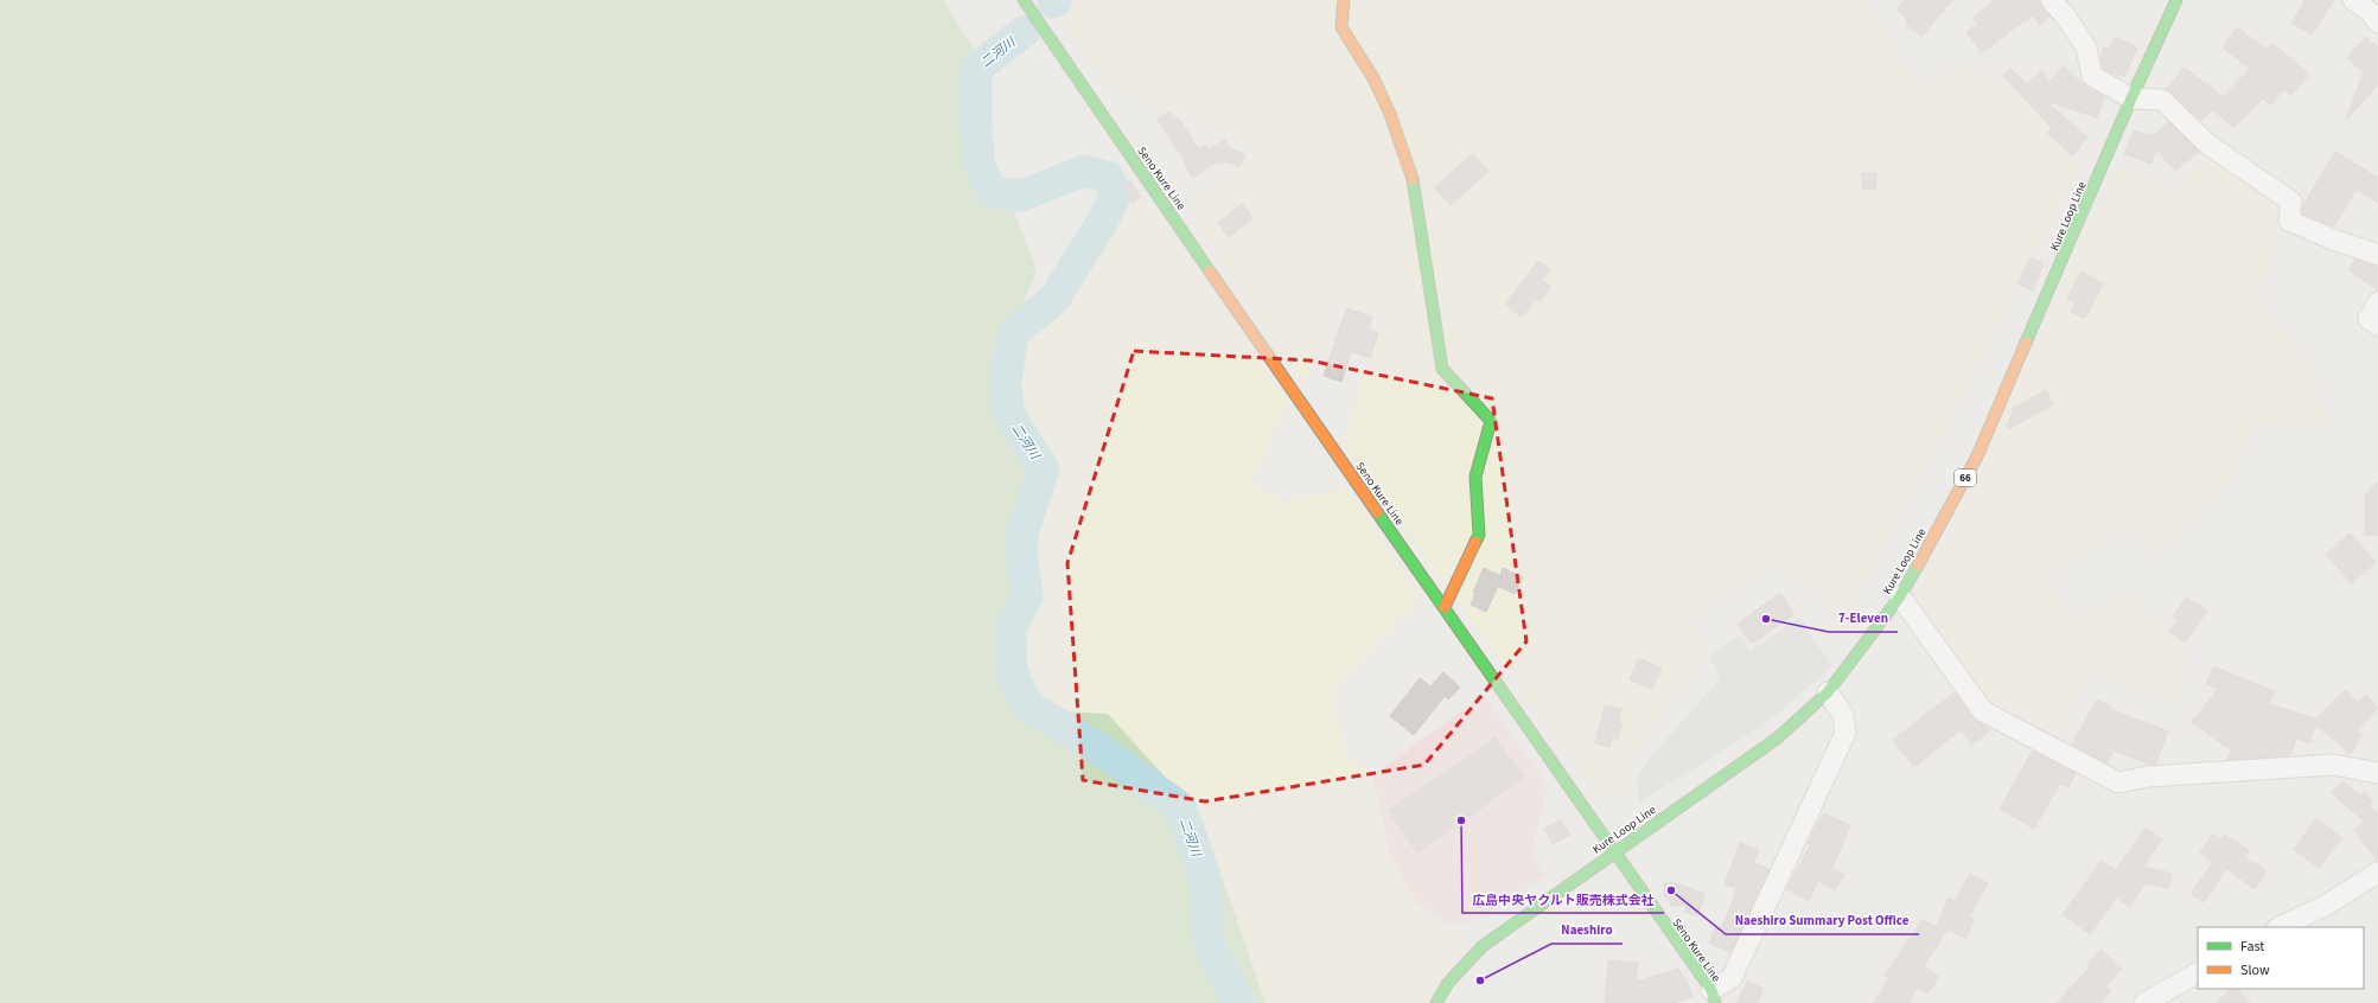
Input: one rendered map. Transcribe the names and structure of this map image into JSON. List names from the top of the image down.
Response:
{
  "streets": {
    "main road": ["Seno Kure Line", "Kure Loop Line", "66"]
  },
  "crossings": [
    ["Seno Kure Line", "Kure Loop Line"]
  ],
  "water": ["二河川"],
  "places": [
    "7-Eleven",
    "広島中央ヤクルト販売株式会社",
    "Naeshiro Summary Post Office",
    "Naeshiro"
  ],
  "legend": ["Fast", "Slow"]
}
